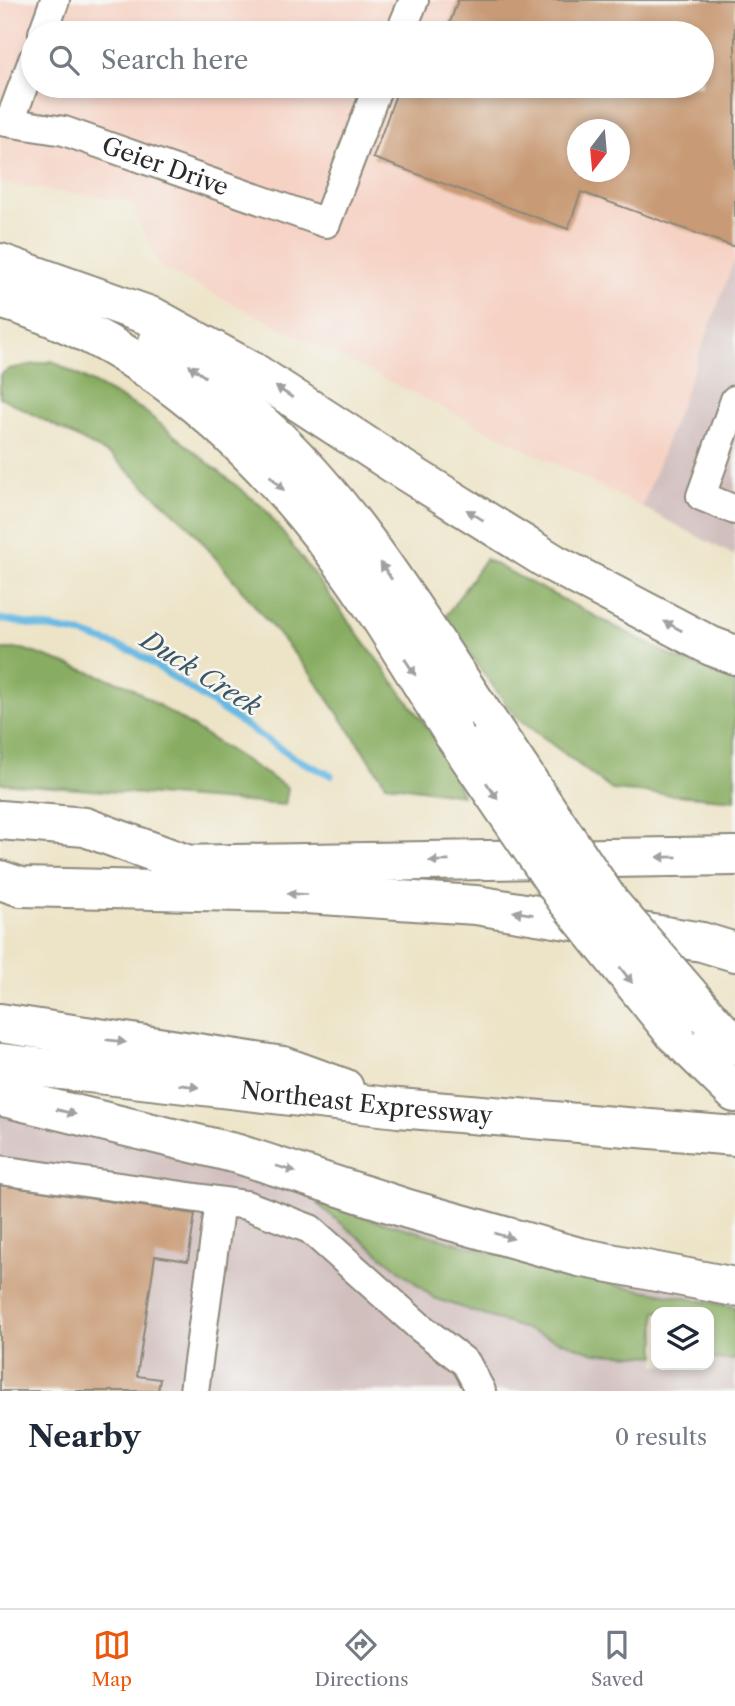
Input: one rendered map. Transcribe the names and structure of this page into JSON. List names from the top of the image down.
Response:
{
  "streets": {
    "highway": ["Northeast Expressway"],
    "street": ["Geier Drive"]
  },
  "water": ["Duck Creek"],
  "north": "bottom",
  "page": {
    "search": "Search here",
    "heading": ["Nearby", "0 results"],
    "nav": ["Map", "Directions", "Saved"]
  }
}
